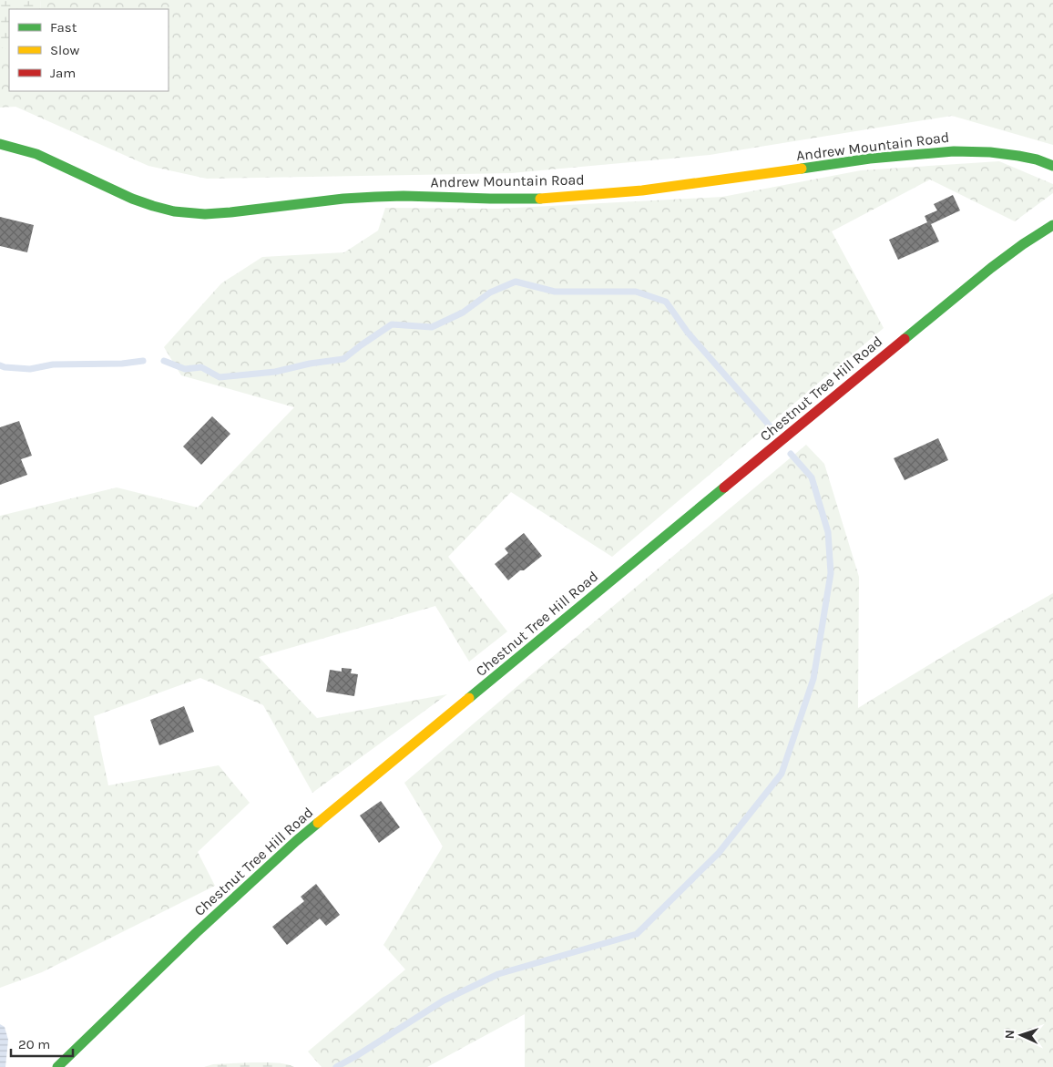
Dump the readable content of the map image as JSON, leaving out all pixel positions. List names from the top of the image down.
{
  "streets": {
    "street": ["Andrew Mountain Road", "Chestnut Tree Hill Road"]
  },
  "legend": ["Fast", "Slow", "Jam"],
  "scale_bar": "20 m",
  "north": "left"
}
